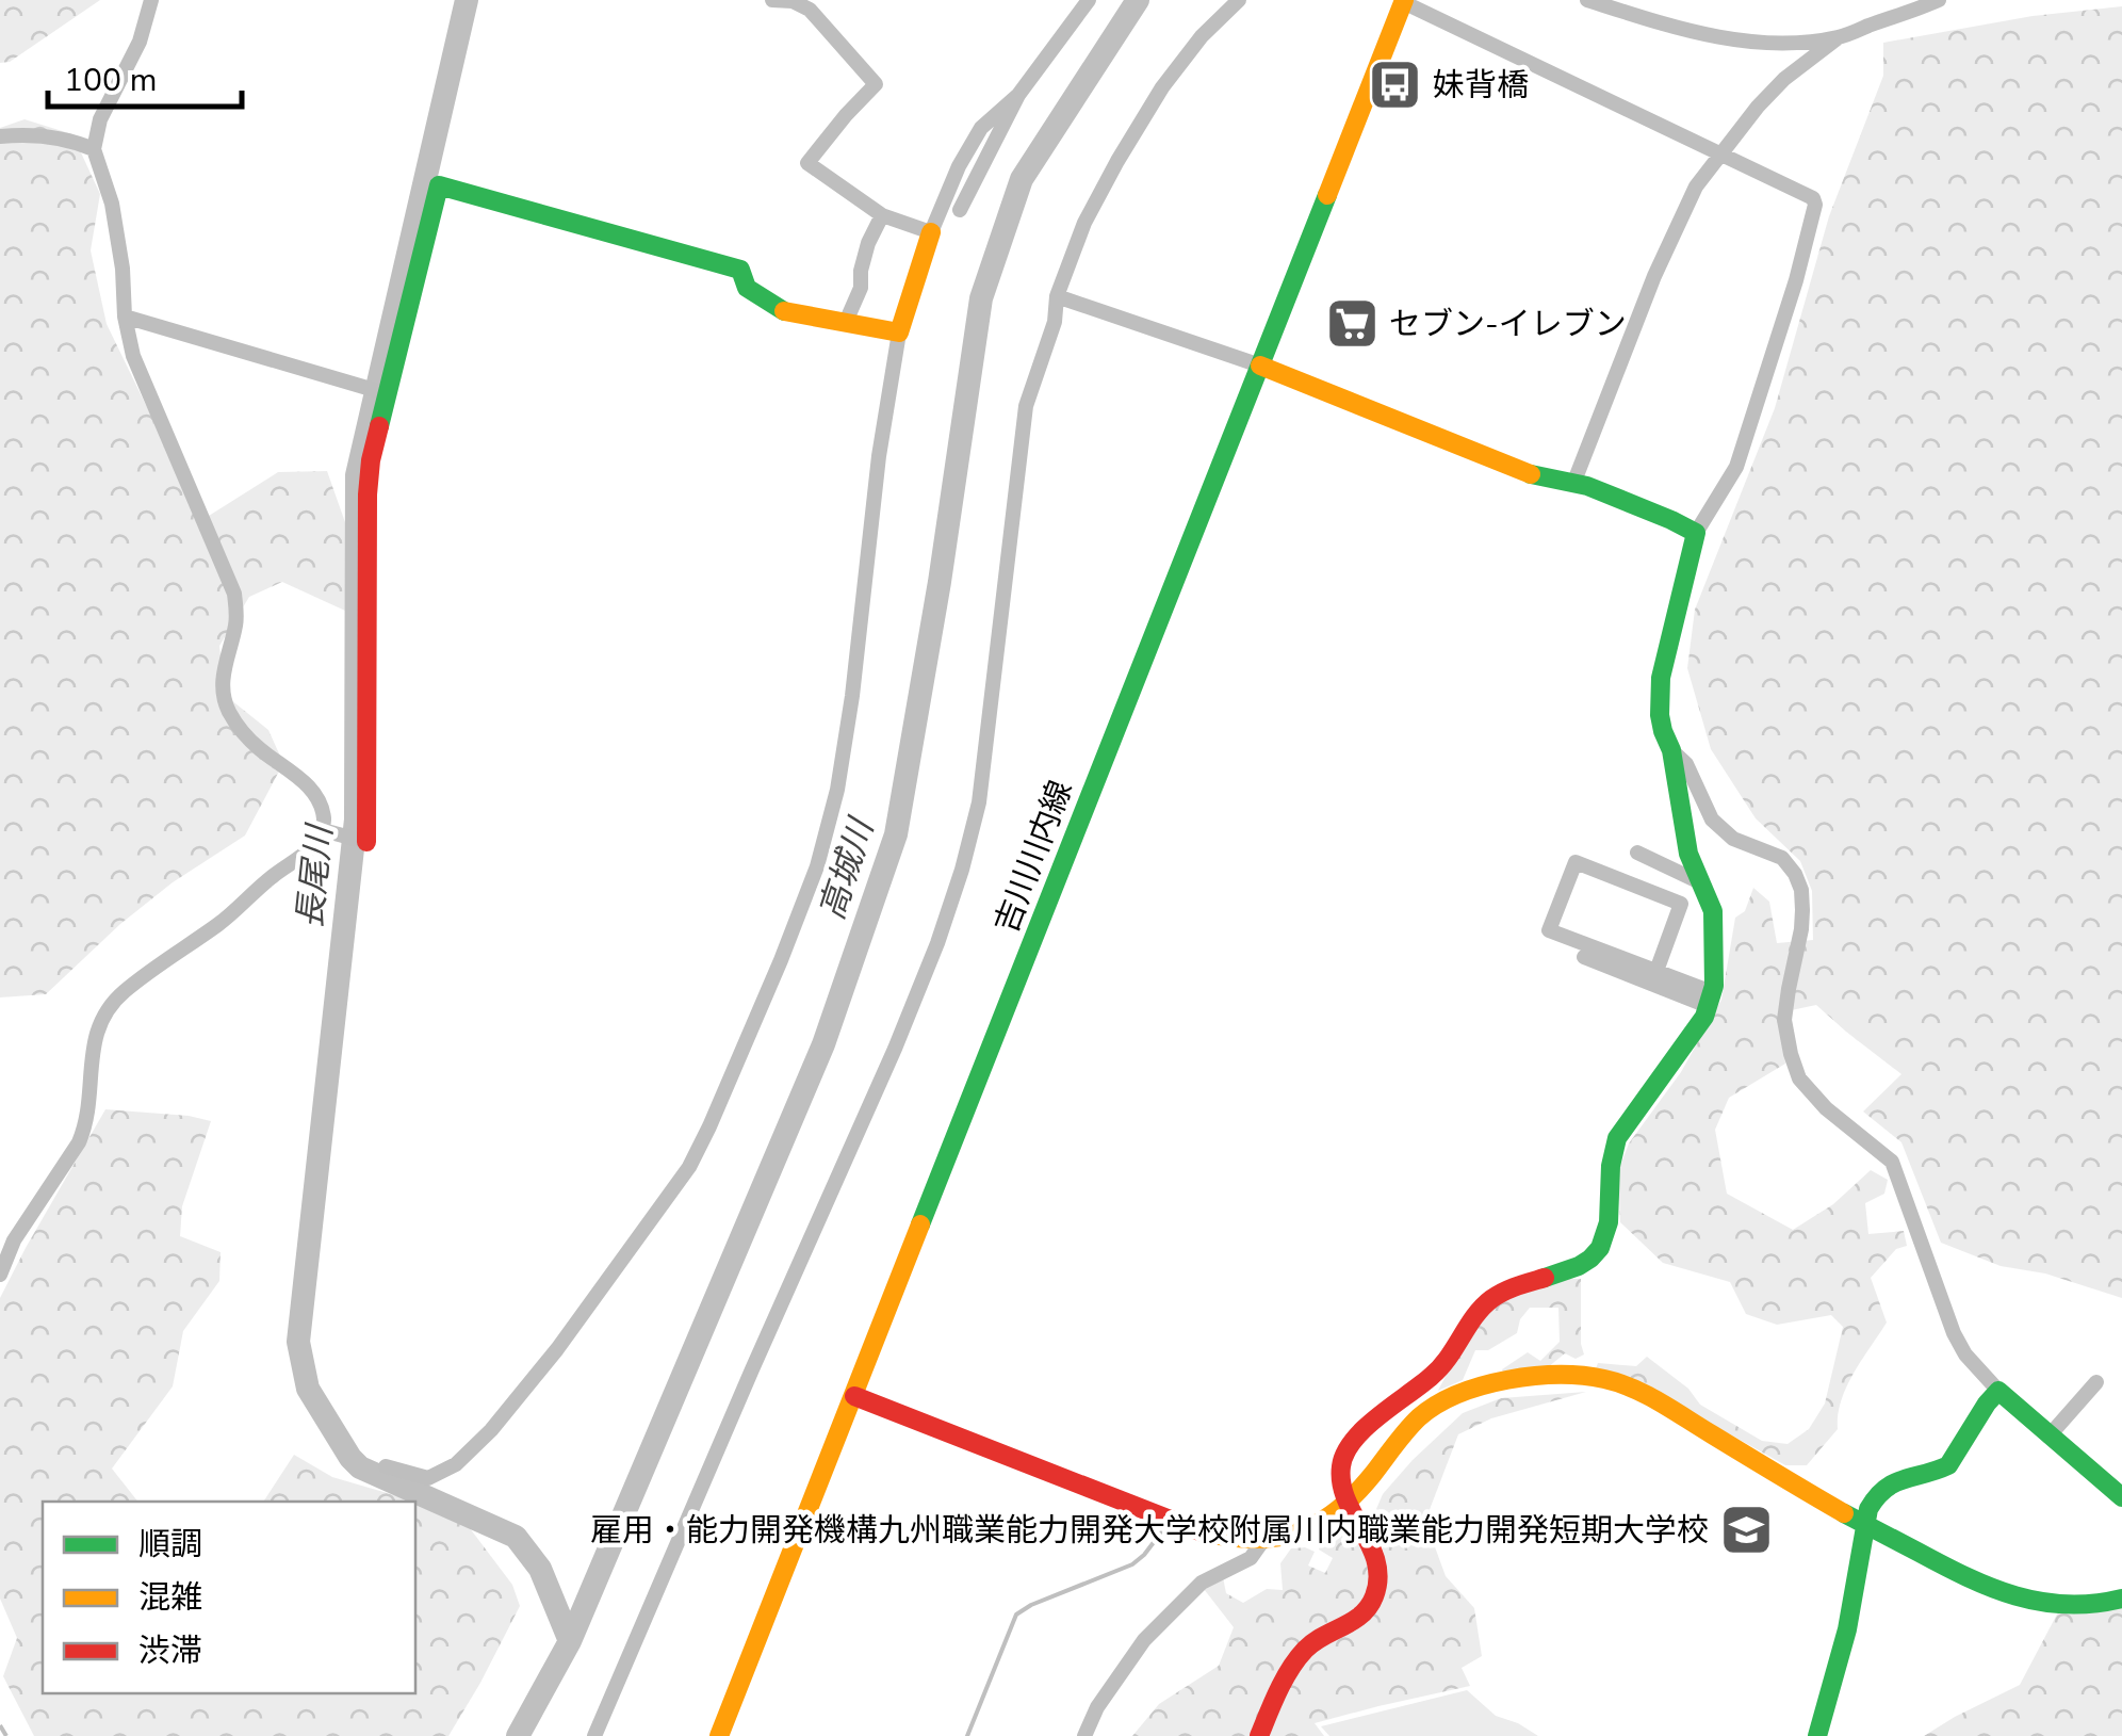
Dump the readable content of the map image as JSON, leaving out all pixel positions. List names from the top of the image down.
{
  "streets": {
    "street": ["吉川川内線"]
  },
  "water": ["高城川", "長尾川"],
  "places": {
    "bus stop": ["妹背橋"],
    "supermarket": ["セブン-イレブン"],
    "school or university": ["雇用・能力開発機構九州職業能力開発大学校附属川内職業能力開発短期大学校"]
  },
  "legend": ["順調", "混雑", "渋滞"],
  "scale_bar": "100 m"
}
